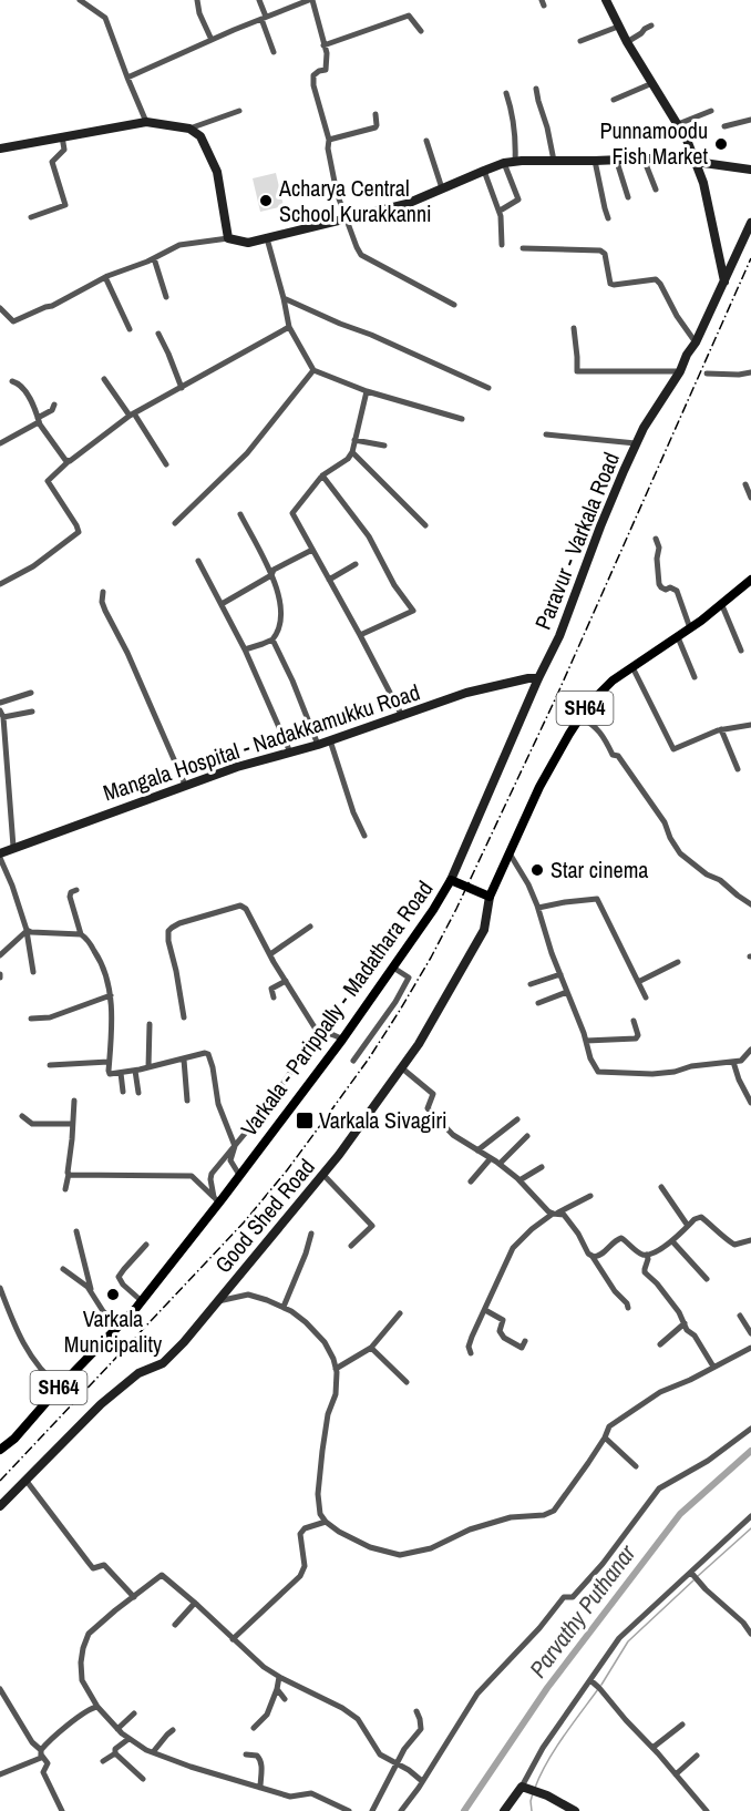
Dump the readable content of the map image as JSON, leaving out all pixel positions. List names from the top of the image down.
{
  "streets": {
    "main road": [
      "Paravur - Varkala Road",
      "SH64",
      "Mangala Hospital - Nadakkamukku Road",
      "Varkala - Parippally - Madathara Road",
      "Good Shed Road"
    ]
  },
  "crossings": [
    ["Paravur - Varkala Road", "Mangala Hospital - Nadakkamukku Road"],
    ["Paravur - Varkala Road", "Varkala - Parippally - Madathara Road"],
    ["SH64", "Varkala - Parippally - Madathara Road"],
    ["SH64", "Good Shed Road"],
    ["Varkala - Parippally - Madathara Road", "Good Shed Road"]
  ],
  "water": ["Parvathy Puthanar"],
  "places": {
    "other": [
      "Punnamoodu Fish Market",
      "Acharya Central School Kurakkanni",
      "Star cinema",
      "Varkala Municipality"
    ],
    "transit": ["Varkala Sivagiri"]
  }
}
